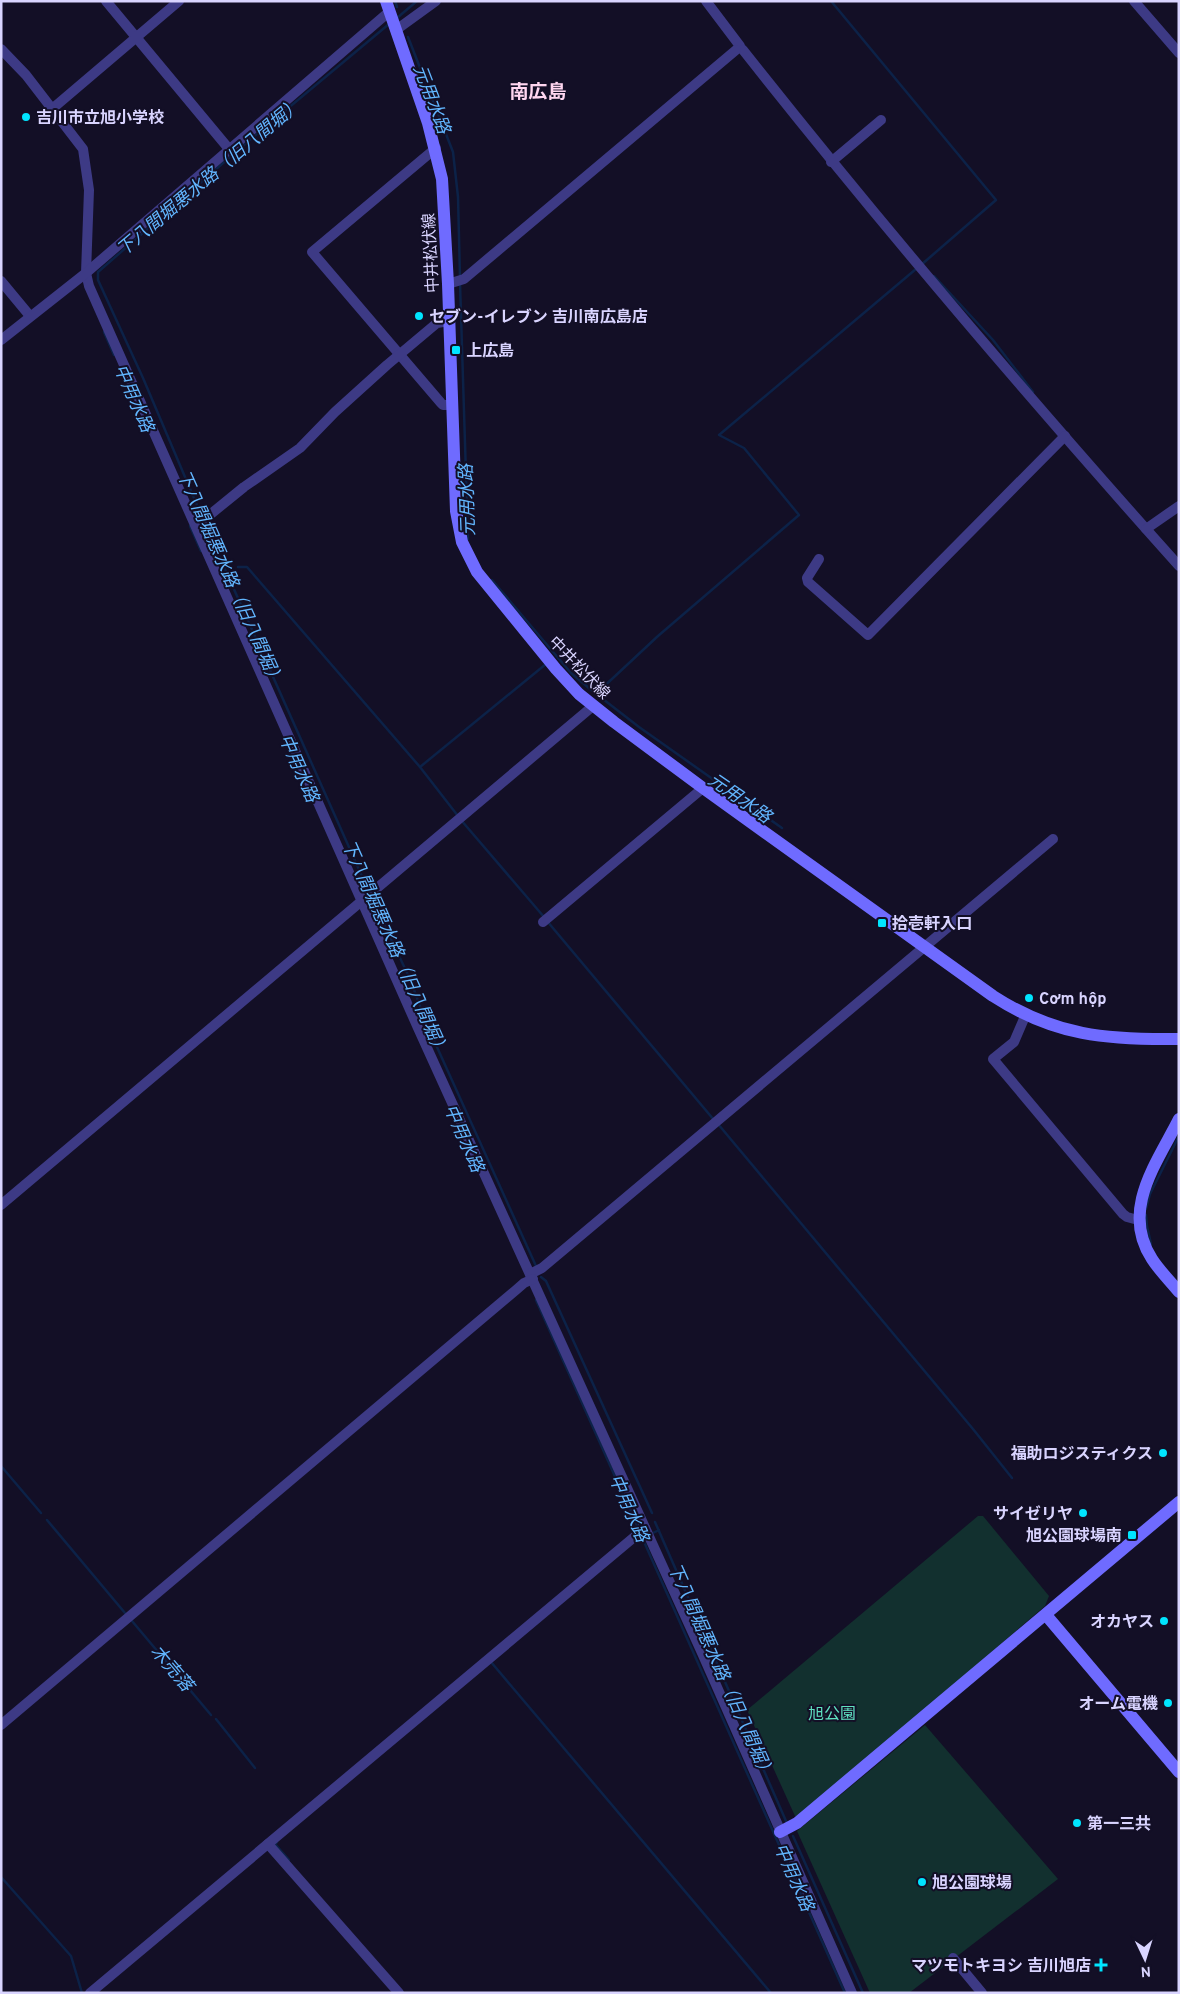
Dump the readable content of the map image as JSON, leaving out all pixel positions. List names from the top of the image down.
{
  "streets": {
    "main road": ["中井松伏線"]
  },
  "districts": ["南広島"],
  "water": [
    "元用水路",
    "下八間堀悪水路（旧八間堀）",
    "中用水路",
    "木売落"
  ],
  "parks": ["旭公園"],
  "places": {
    "other": [
      "吉川市立旭小学校",
      "セブン-イレブン 吉川南広島店",
      "Cơm hộp",
      "福助ロジスティクス",
      "サイゼリヤ",
      "オカヤス",
      "オーム電機",
      "第一三共",
      "旭公園球場"
    ],
    "transit": ["上広島", "拾壱軒入口", "旭公園球場南"],
    "health": ["マツモトキヨシ 吉川旭店"]
  },
  "north": "bottom"
}
